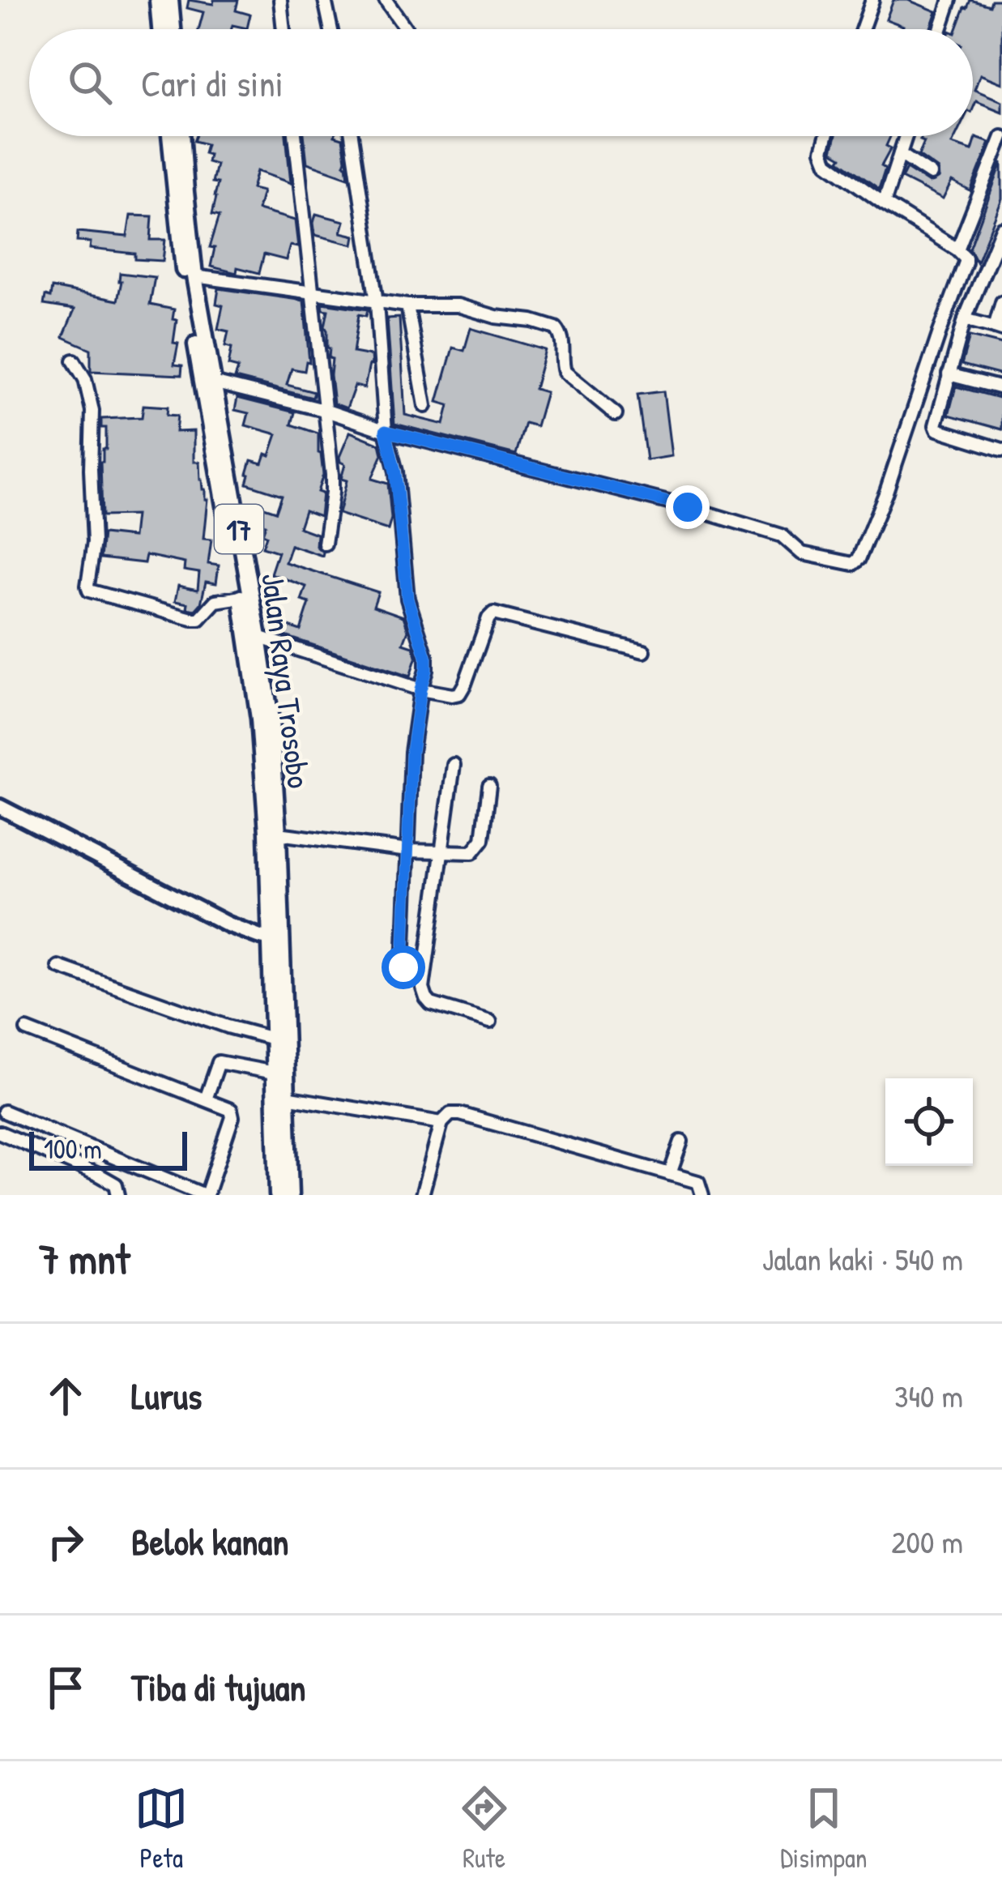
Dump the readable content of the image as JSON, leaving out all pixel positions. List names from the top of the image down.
{
  "streets": {
    "highway": ["17", "Jalan Raya Trosobo"]
  },
  "scale_bar": "100 m",
  "page": {
    "search": "Cari di sini",
    "scale": "100 m",
    "heading": ["7 mnt", "Jalan kaki · 540 m"],
    "list": [
      ["Lurus", "340 m"],
      ["Belok kanan", "200 m"],
      "Tiba di tujuan"
    ],
    "nav": ["Peta", "Rute", "Disimpan"]
  }
}
